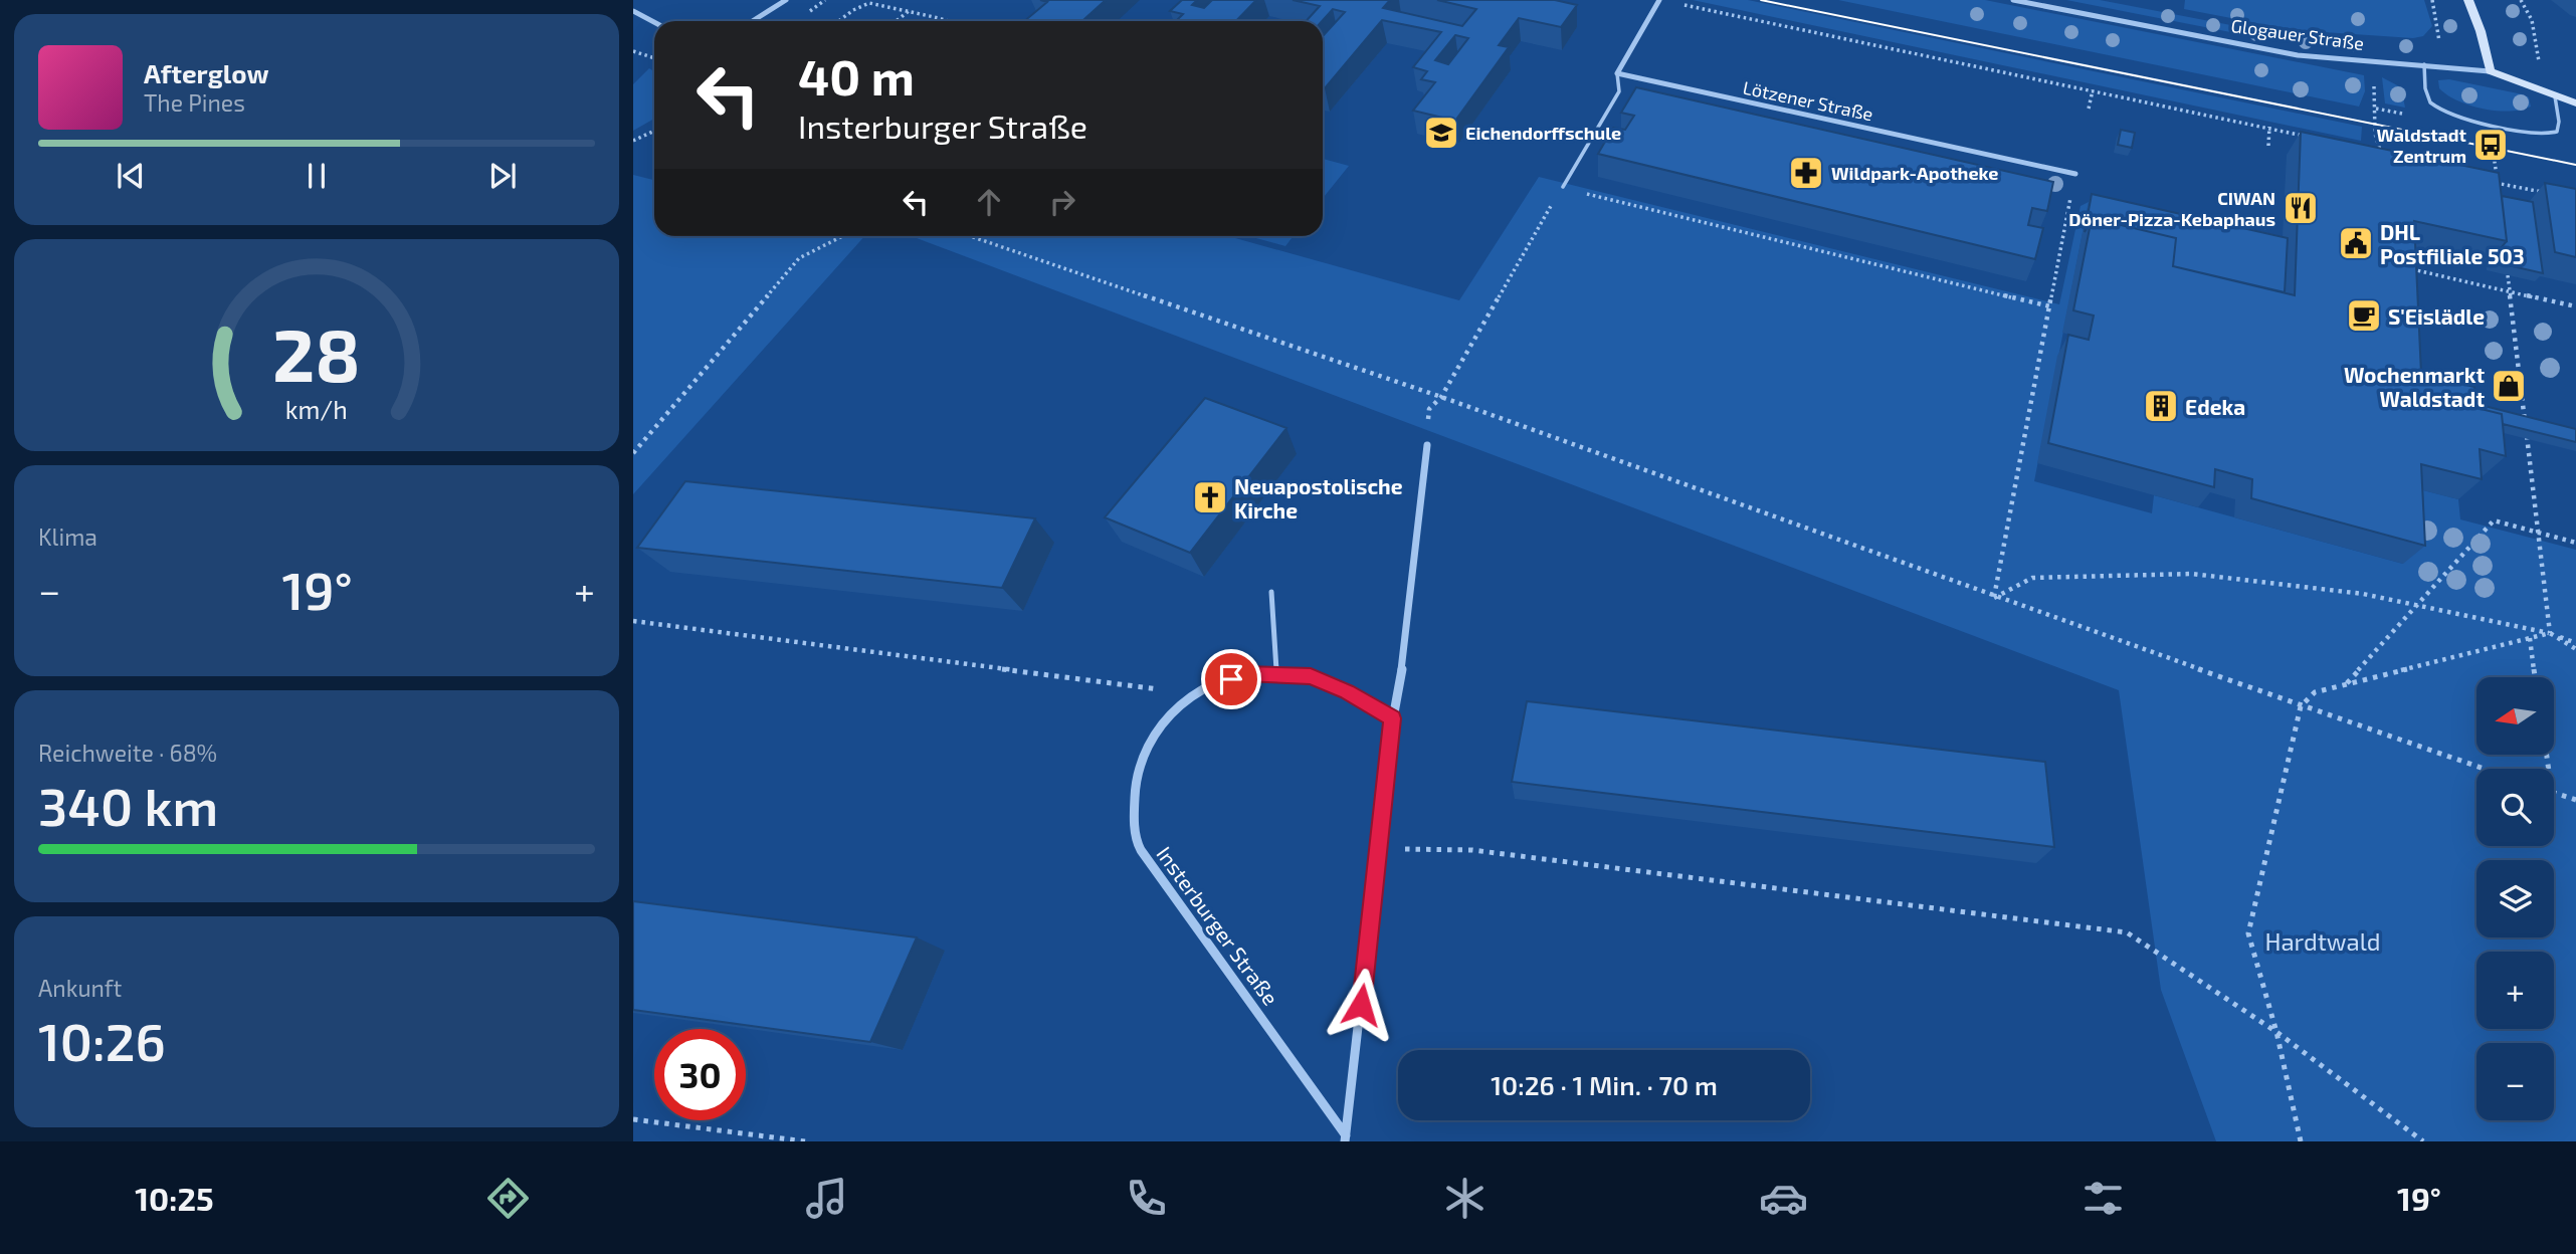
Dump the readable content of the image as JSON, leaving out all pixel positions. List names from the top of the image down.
{
  "streets": {
    "street": ["Glogauer Straße", "Lötzener Straße", "Insterburger Straße"]
  },
  "parks": ["Hardtwald"],
  "places": {
    "school or university": ["Eichendorffschule"],
    "bus stop": ["Waldstadt Zentrum"],
    "pharmacy": ["Wildpark-Apotheke"],
    "restaurant": ["CIWAN Döner-Pizza-Kebaphaus"],
    "public building": ["DHL Postfiliale 503"],
    "cafe": ["S'Eislädle"],
    "shop": ["Wochenmarkt Waldstadt"],
    "building": ["Edeka"],
    "church": ["Neuapostolische Kirche"]
  },
  "north": "left",
  "page": {
    "turn": ["40 m", "Insterburger Straße"],
    "song": ["Afterglow", "The Pines"],
    "tile": [
      "Klima",
      ["Reichweite · 68%", "340 km"],
      ["Ankunft", "10:26"]
    ],
    "heat": ["−", "19°", "+"],
    "map_buttons": ["+", "−"],
    "limit": "30",
    "trip": "10:26 · 1 Min. · 70 m",
    "tabs": ["10:25", "19°"],
    "gauge": ["28", "km/h"]
  }
}
